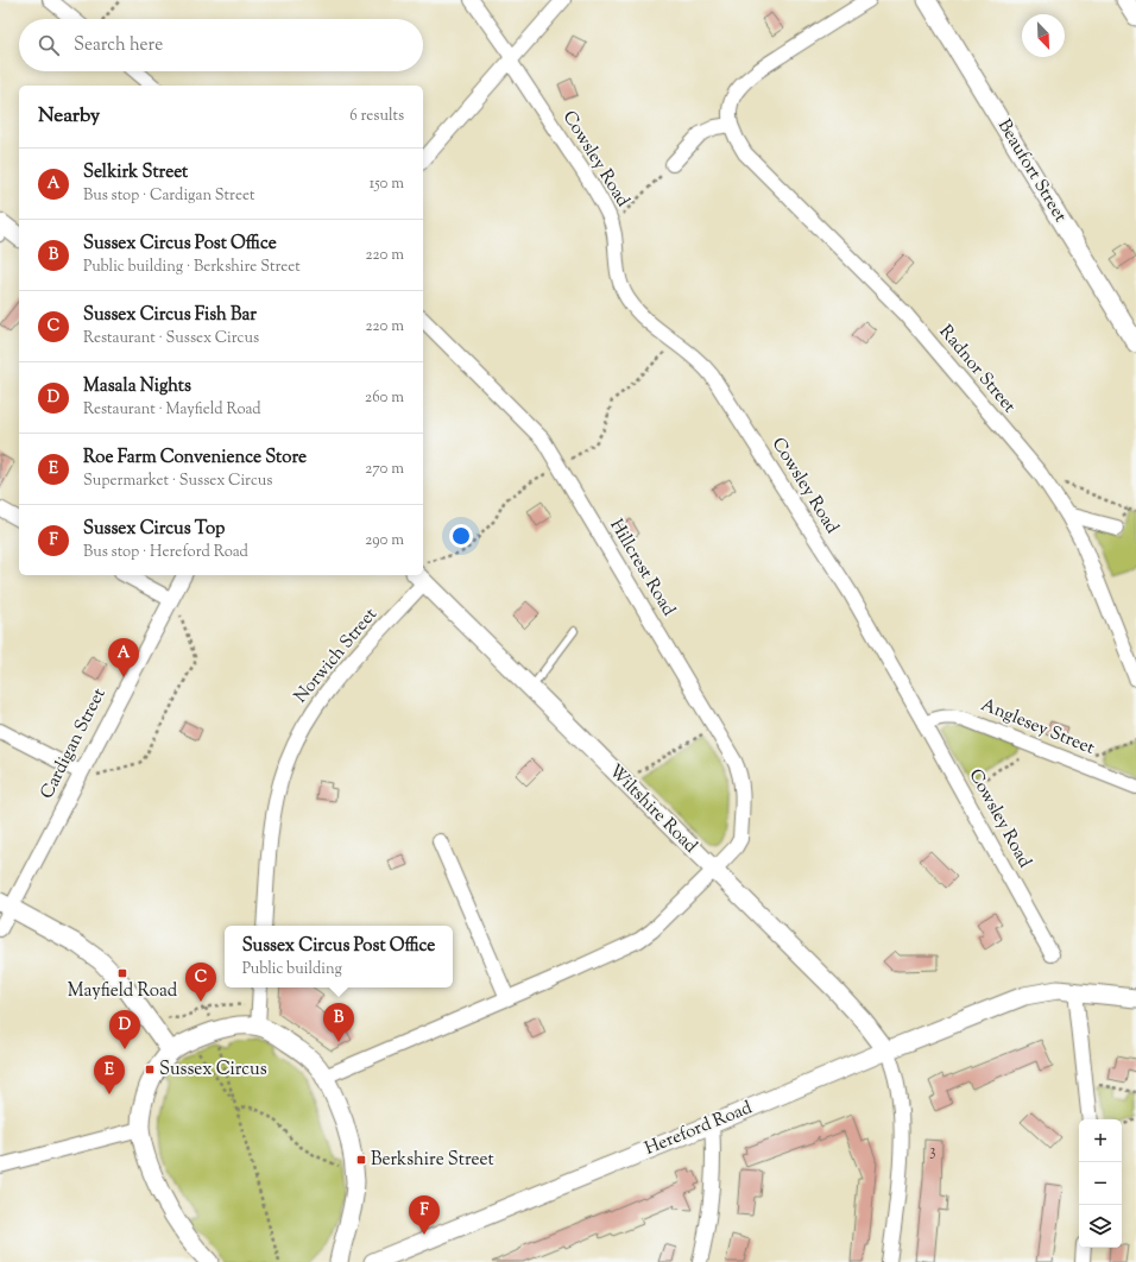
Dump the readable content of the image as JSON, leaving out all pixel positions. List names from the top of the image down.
{
  "streets": {
    "street": [
      "Cowsley Road",
      "Beaufort Street",
      "Radnor Street",
      "Hillcrest Road",
      "Norwich Street",
      "Anglesey Street",
      "Cardigan Street",
      "Wiltshire Road",
      "Hereford Road"
    ]
  },
  "crossings": [
    ["Cowsley Road", "Anglesey Street"],
    ["Hillcrest Road", "Wiltshire Road"],
    ["Wiltshire Road", "Hereford Road"]
  ],
  "places": {
    "transit": ["Mayfield Road", "Sussex Circus", "Berkshire Street"]
  },
  "house_numbers": ["3"],
  "north": "bottom right",
  "page": {
    "search": "Search here",
    "heading": ["Nearby", "6 results"],
    "list": [
      {
        "mark": "A",
        "name": "Selkirk Street",
        "note": "Bus stop · Cardigan Street",
        "value": "150 m"
      },
      {
        "mark": "B",
        "name": "Sussex Circus Post Office",
        "note": "Public building · Berkshire Street",
        "value": "220 m"
      },
      {
        "mark": "C",
        "name": "Sussex Circus Fish Bar",
        "note": "Restaurant · Sussex Circus",
        "value": "220 m"
      },
      {
        "mark": "D",
        "name": "Masala Nights",
        "note": "Restaurant · Mayfield Road",
        "value": "260 m"
      },
      {
        "mark": "E",
        "name": "Roe Farm Convenience Store",
        "note": "Supermarket · Sussex Circus",
        "value": "270 m"
      },
      {
        "mark": "F",
        "name": "Sussex Circus Top",
        "note": "Bus stop · Hereford Road",
        "value": "290 m"
      }
    ],
    "pins": [
      "A",
      "C",
      "B",
      "D",
      "E",
      "F"
    ],
    "popup": ["Sussex Circus Post Office", "Public building"],
    "map_buttons": ["+", "−"]
  }
}
